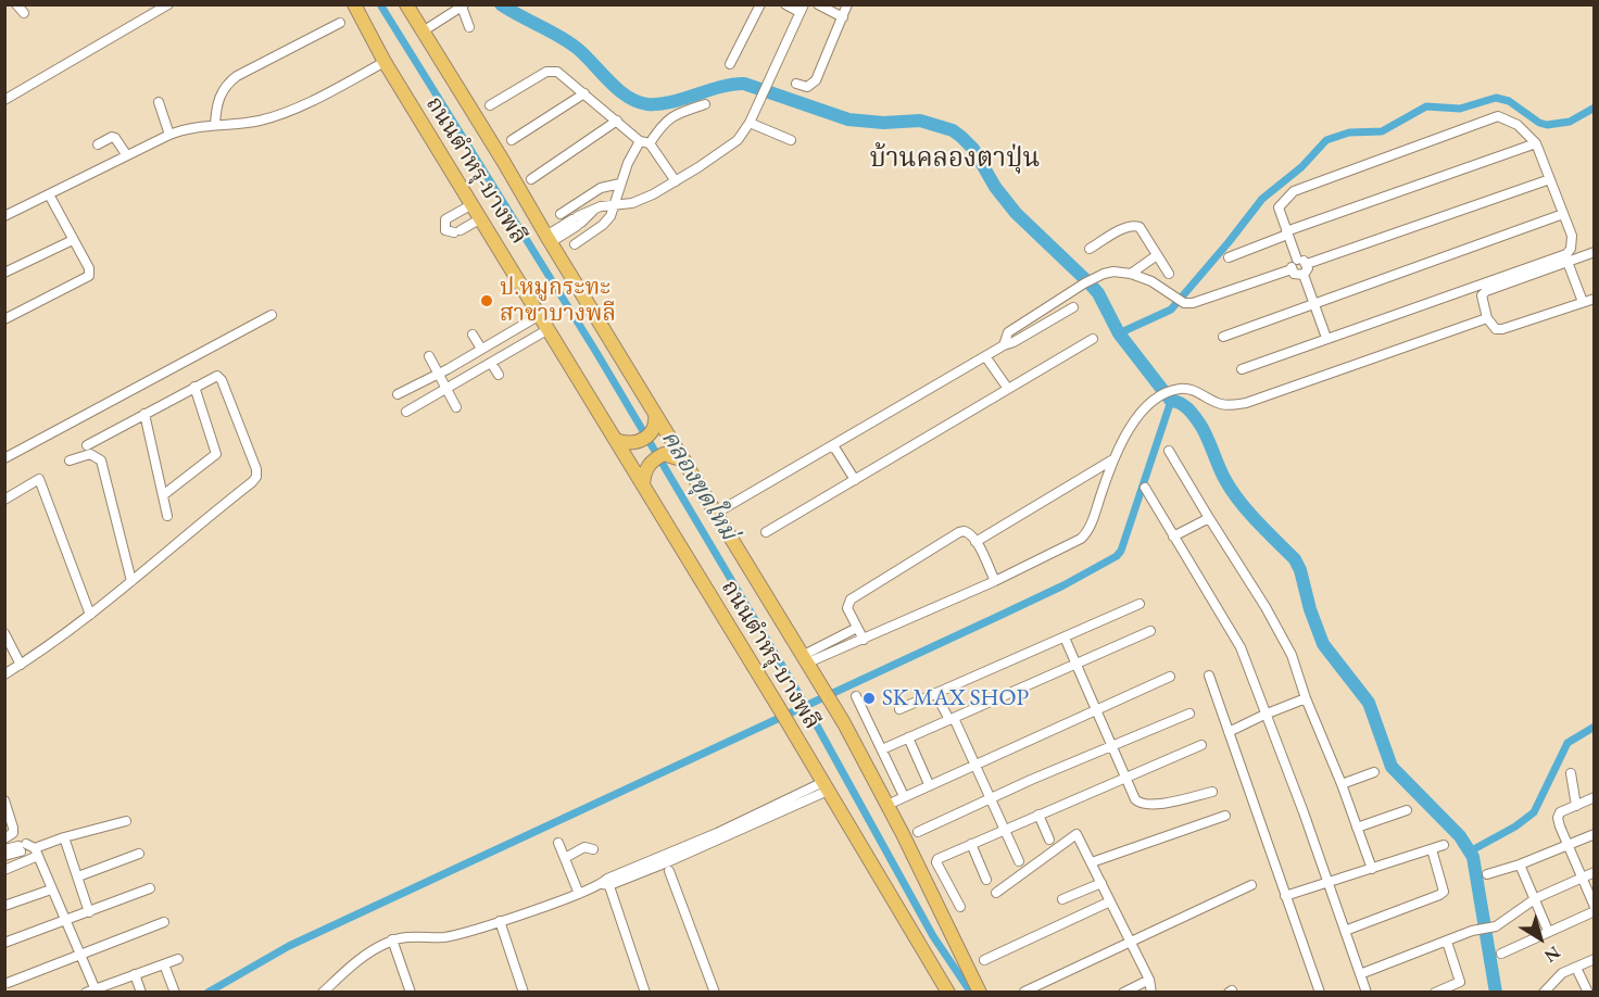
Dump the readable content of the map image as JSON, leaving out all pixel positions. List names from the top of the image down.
{
  "streets": {
    "main road": ["ถนนตำหรุ-บางพลี"]
  },
  "districts": ["บ้านคลองตาปุ่น"],
  "water": ["คลองขุดใหม่"],
  "places": ["ป.หมูกระทะ สาขาบางพลี", "SK MAX SHOP"],
  "north": "bottom right"
}
